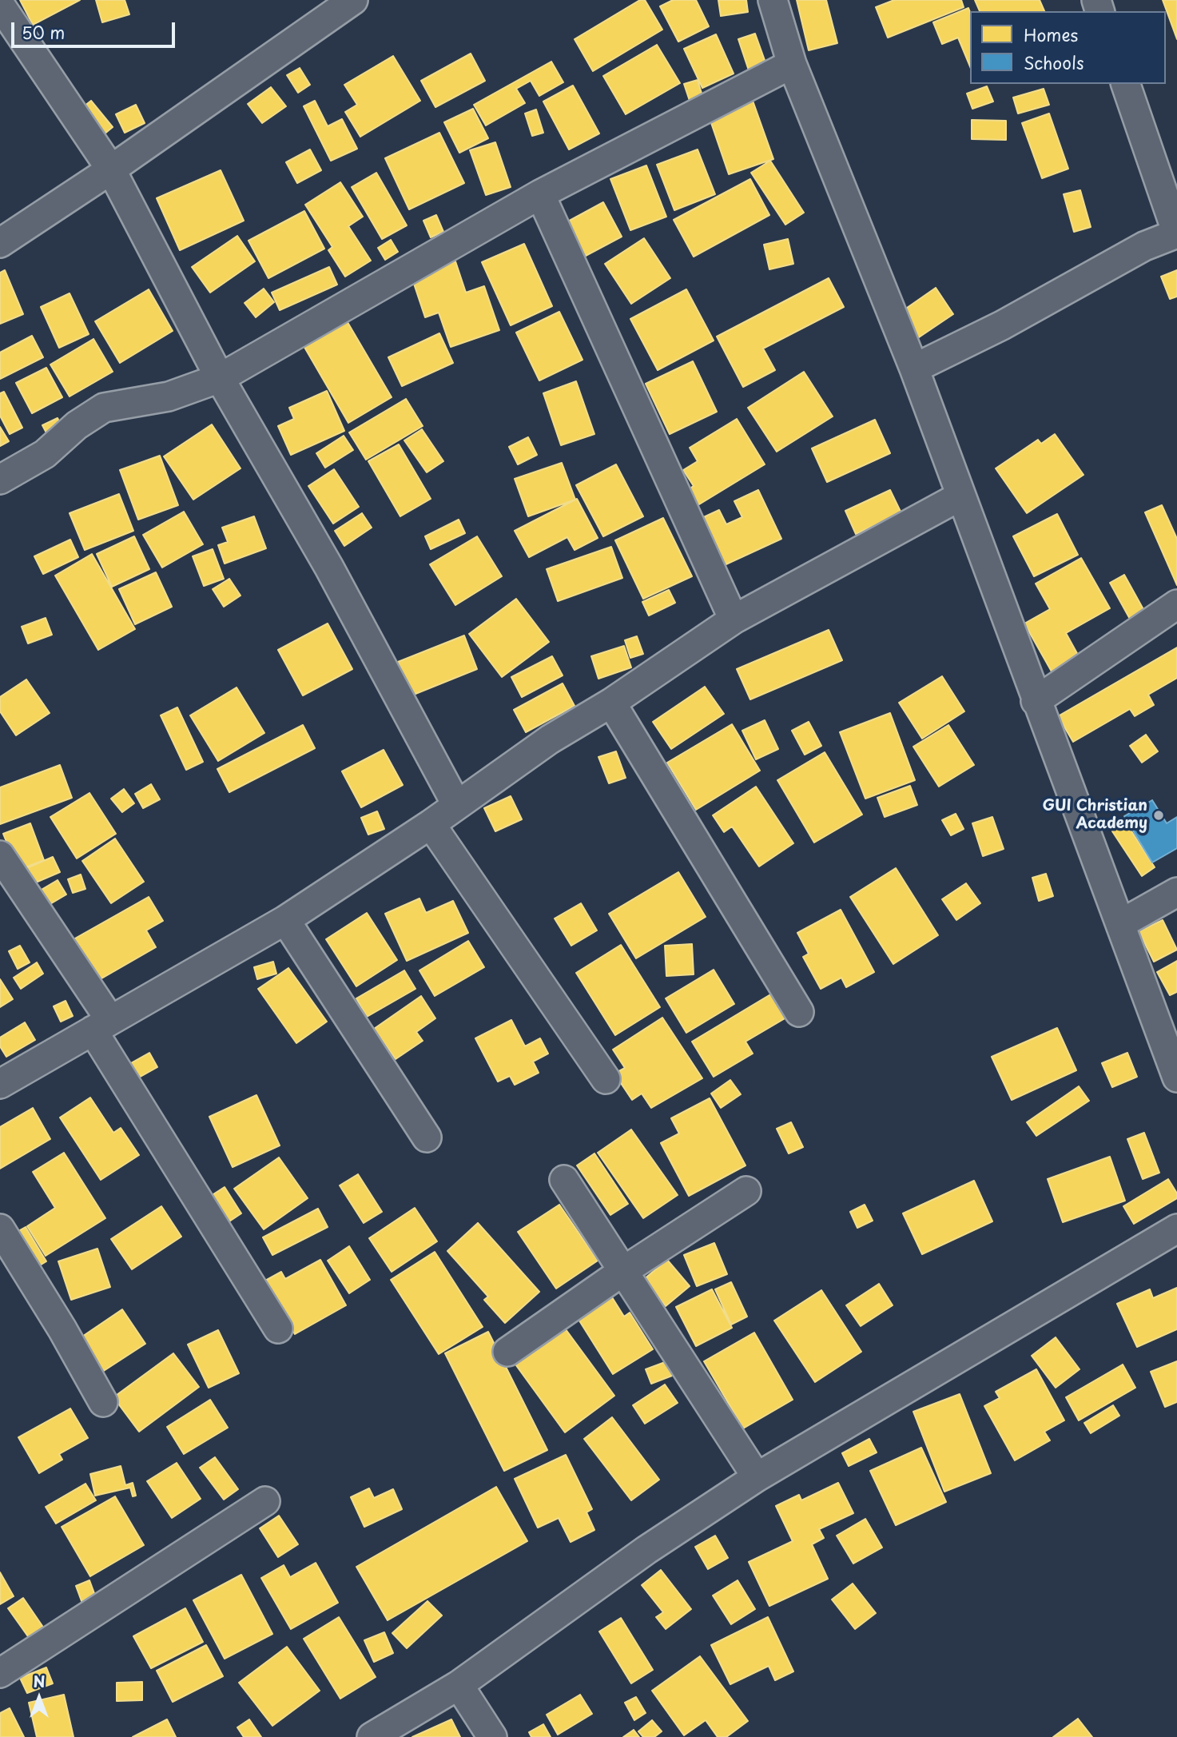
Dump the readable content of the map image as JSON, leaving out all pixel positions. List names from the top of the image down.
{
  "places": ["GUI Christian Academy"],
  "legend": ["Homes", "Schools"],
  "scale_bar": "50 m",
  "north": "top"
}
